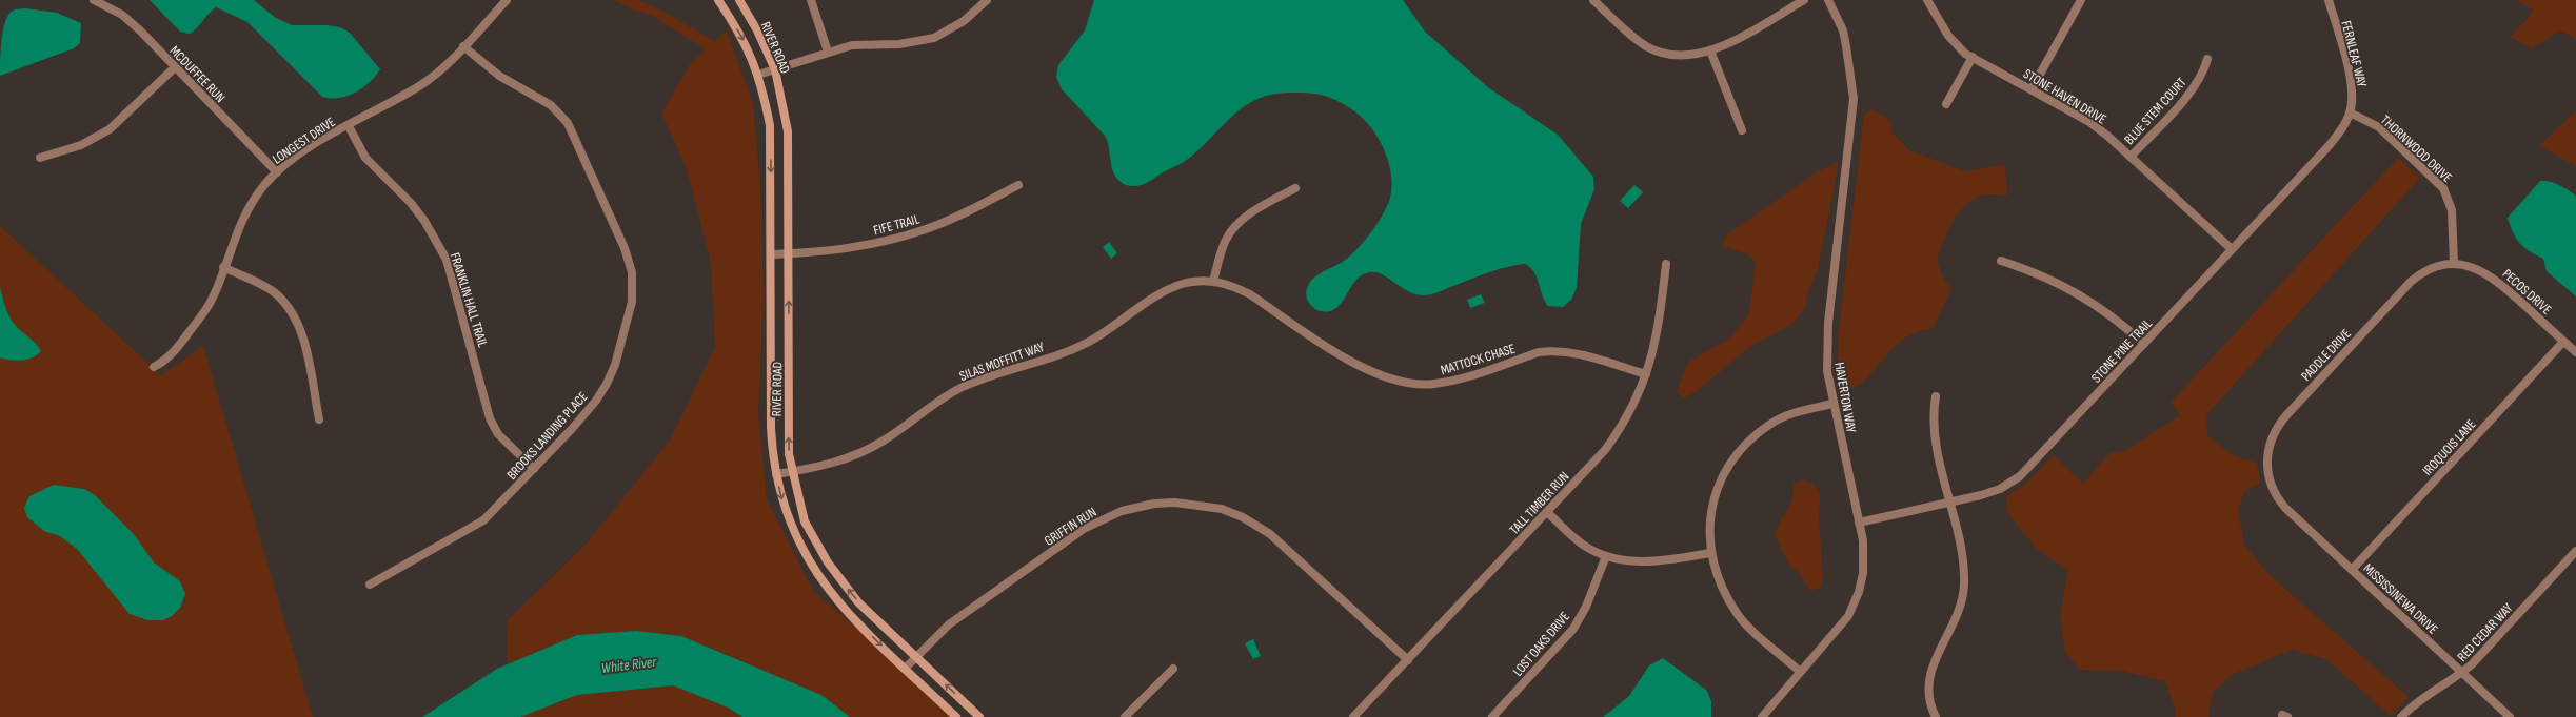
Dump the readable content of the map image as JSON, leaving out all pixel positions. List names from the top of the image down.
{
  "streets": {
    "main road": ["RIVER ROAD"],
    "street": [
      "FERNLEAF WAY",
      "MCDUFFEE RUN",
      "STONE HAVEN DRIVE",
      "BLUE STEM COURT",
      "LONGEST DRIVE",
      "THORNWOOD DRIVE",
      "FIFE TRAIL",
      "PECOS DRIVE",
      "FRANKLIN HALL TRAIL",
      "STONE PINE TRAIL",
      "PADDLE DRIVE",
      "MATTOCK CHASE",
      "SILAS MOFFITT WAY",
      "HAVERTON WAY",
      "BROOKS LANDING PLACE",
      "IROQUOIS LANE",
      "TALL TIMBER RUN",
      "GRIFFIN RUN",
      "MISSISSINEWA DRIVE",
      "RED CEDAR WAY",
      "LOST OAKS DRIVE"
    ]
  },
  "crossings": [
    ["RIVER ROAD", "FIFE TRAIL"],
    ["RIVER ROAD", "SILAS MOFFITT WAY"],
    ["RIVER ROAD", "GRIFFIN RUN"],
    ["FERNLEAF WAY", "THORNWOOD DRIVE"],
    ["FERNLEAF WAY", "STONE PINE TRAIL"],
    ["MCDUFFEE RUN", "LONGEST DRIVE"],
    ["STONE HAVEN DRIVE", "BLUE STEM COURT"],
    ["STONE HAVEN DRIVE", "STONE PINE TRAIL"],
    ["LONGEST DRIVE", "FRANKLIN HALL TRAIL"],
    ["LONGEST DRIVE", "BROOKS LANDING PLACE"],
    ["THORNWOOD DRIVE", "PECOS DRIVE"],
    ["THORNWOOD DRIVE", "STONE PINE TRAIL"],
    ["THORNWOOD DRIVE", "PADDLE DRIVE"],
    ["PECOS DRIVE", "PADDLE DRIVE"],
    ["PECOS DRIVE", "IROQUOIS LANE"],
    ["FRANKLIN HALL TRAIL", "BROOKS LANDING PLACE"],
    ["STONE PINE TRAIL", "HAVERTON WAY"],
    ["PADDLE DRIVE", "MISSISSINEWA DRIVE"],
    ["MATTOCK CHASE", "SILAS MOFFITT WAY"],
    ["MATTOCK CHASE", "TALL TIMBER RUN"],
    ["IROQUOIS LANE", "MISSISSINEWA DRIVE"],
    ["TALL TIMBER RUN", "GRIFFIN RUN"],
    ["MISSISSINEWA DRIVE", "RED CEDAR WAY"]
  ],
  "water": ["White River"]
}
